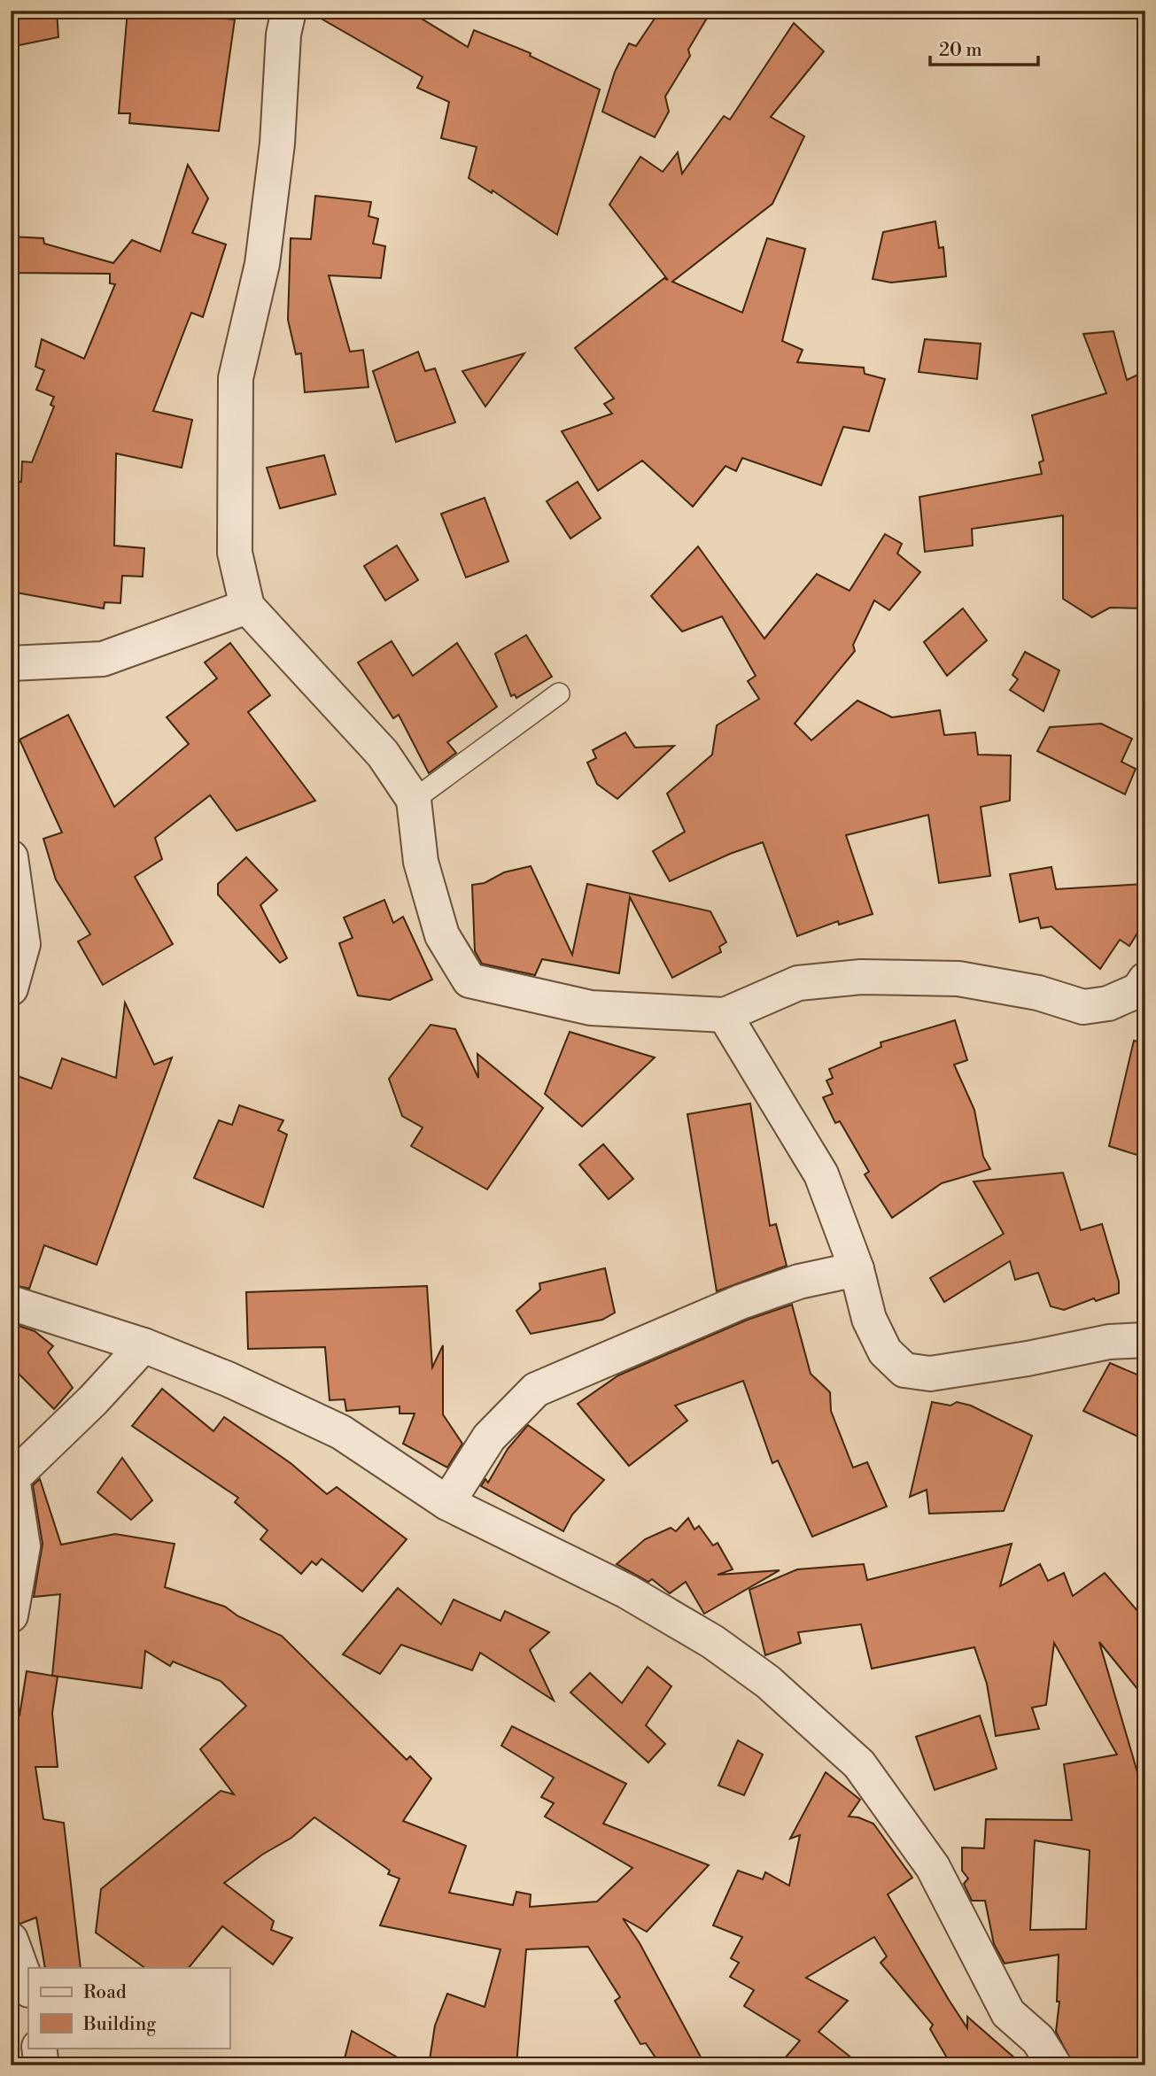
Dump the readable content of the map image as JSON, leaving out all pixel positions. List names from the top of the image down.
{
  "legend": ["Road", "Building"],
  "scale_bar": "20 m"
}
